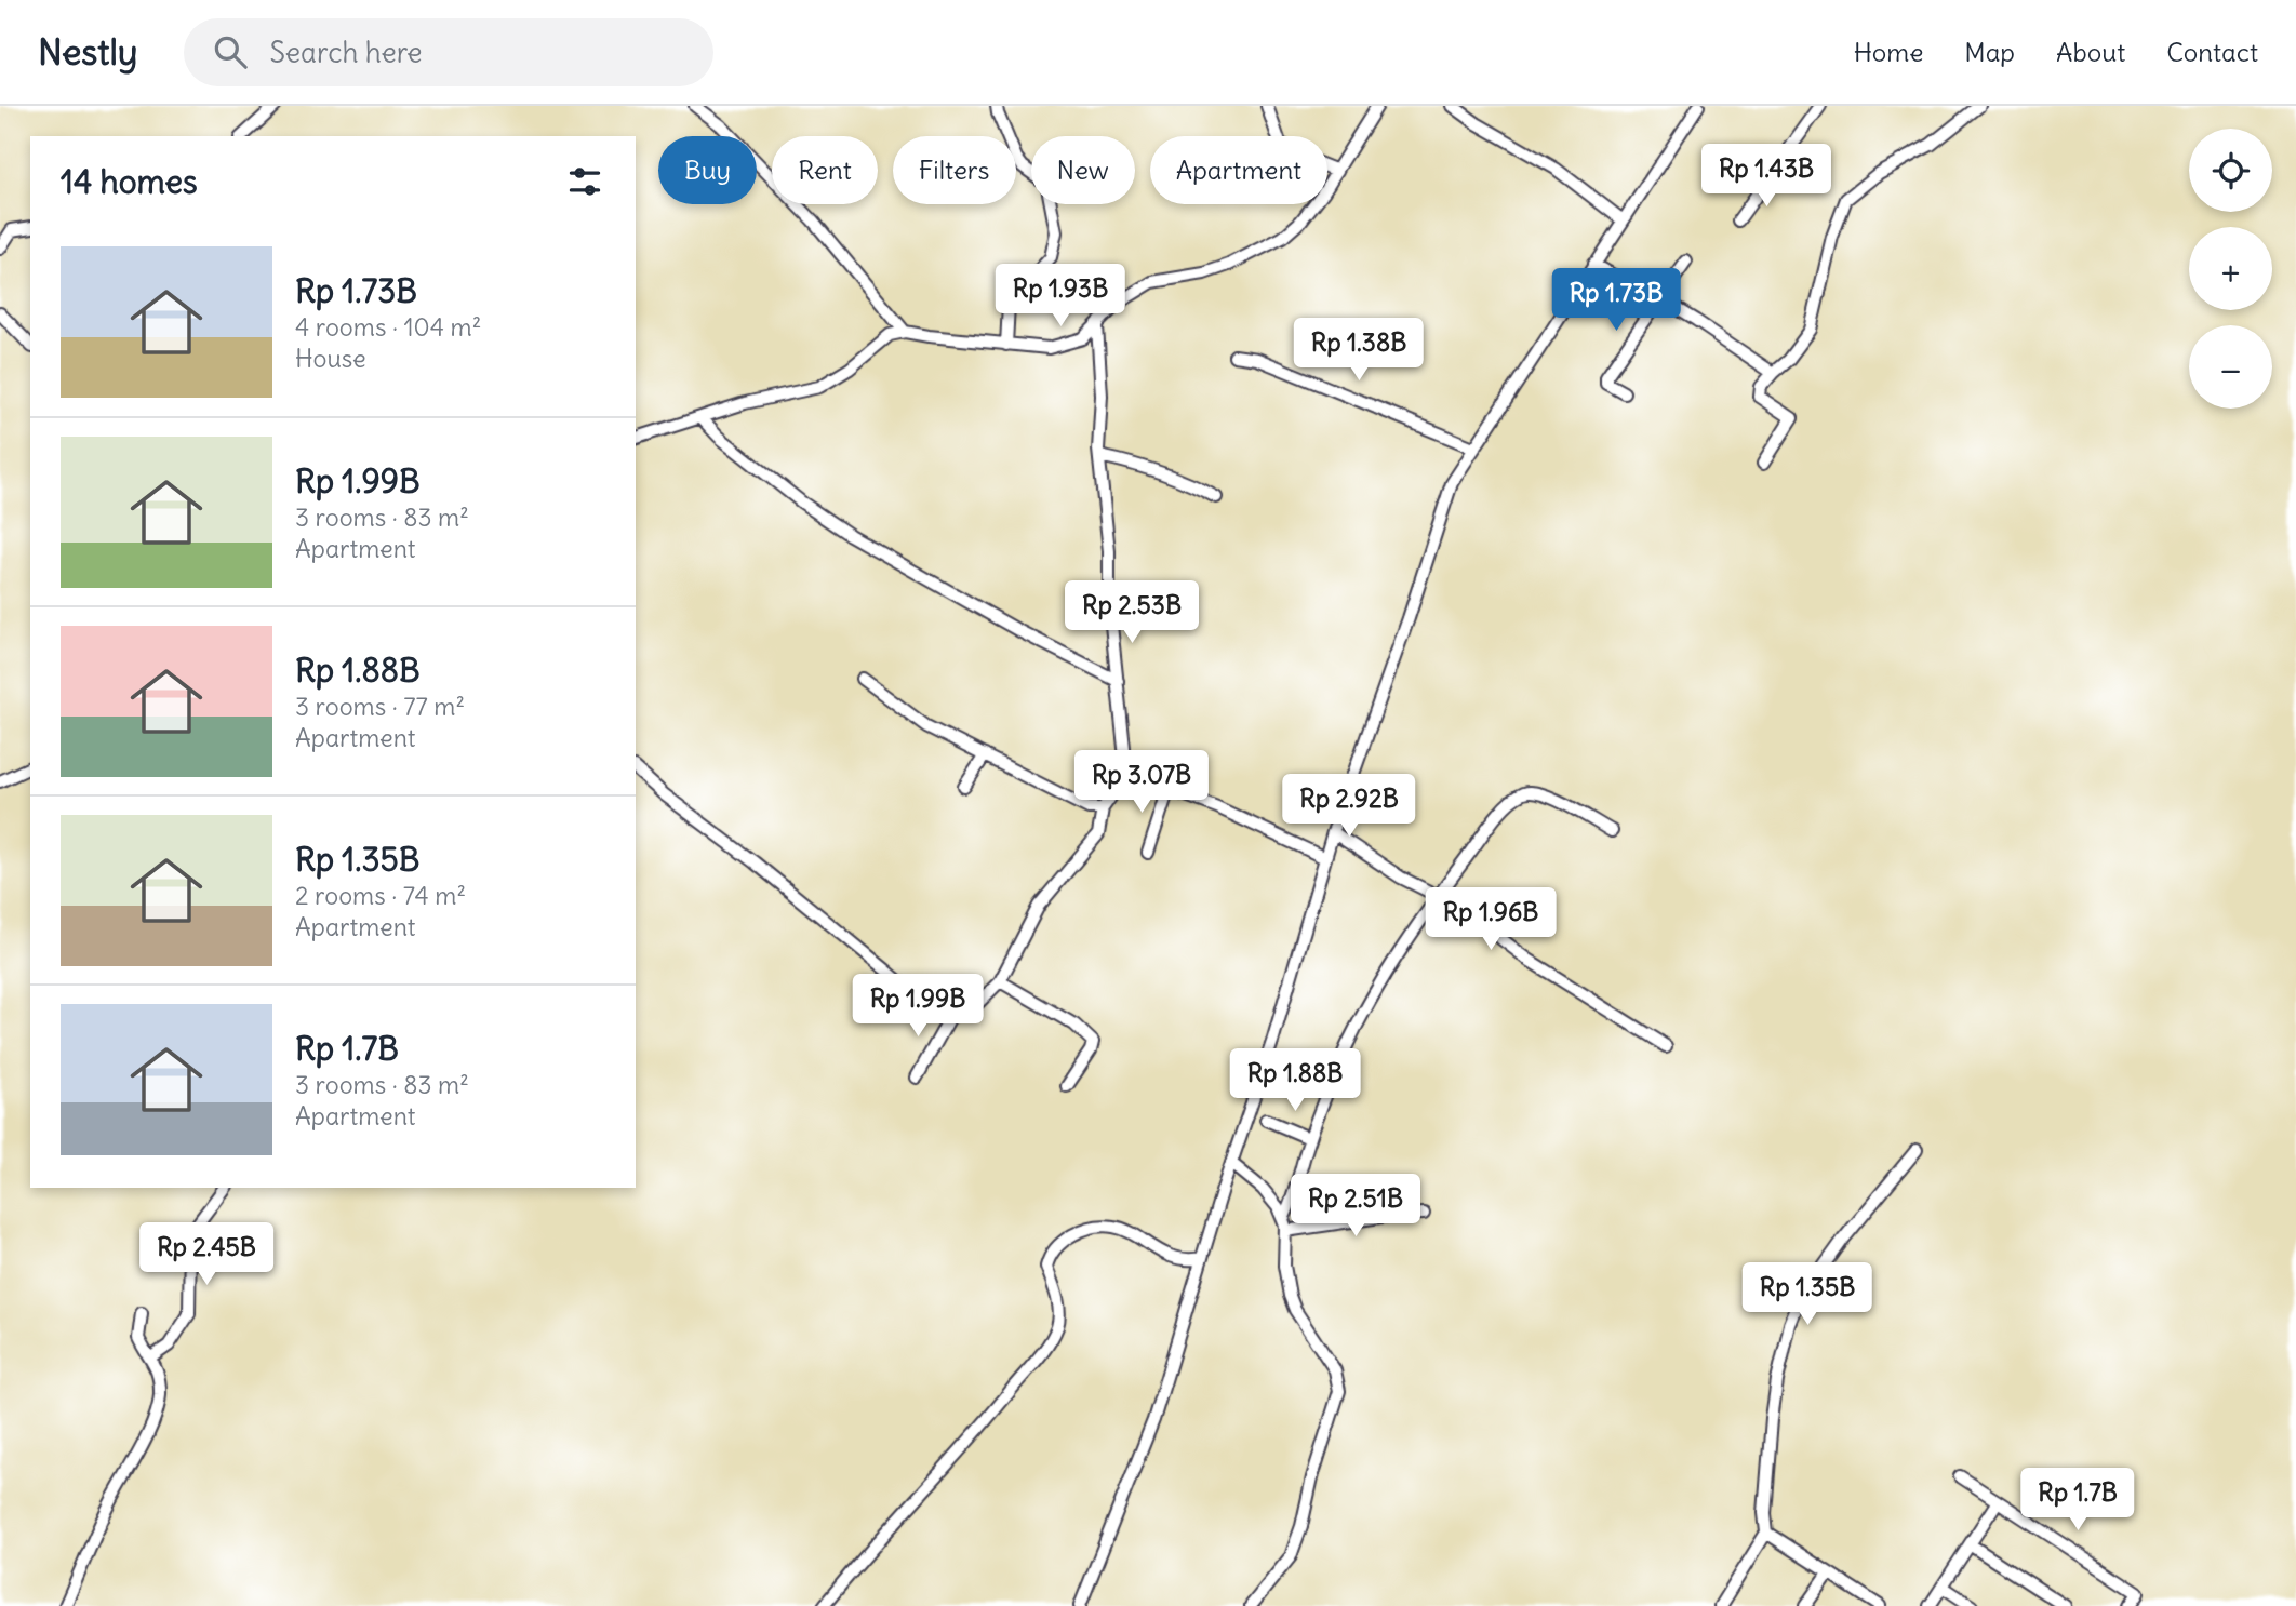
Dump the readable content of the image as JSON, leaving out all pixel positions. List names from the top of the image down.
{
  "page": {
    "header": "Nestly",
    "search": "Search here",
    "nav": [
      "Home",
      "Map",
      "About",
      "Contact"
    ],
    "map_buttons": ["+", "−"],
    "chip": [
      "Buy",
      "Rent",
      "Filters",
      "New",
      "Apartment"
    ],
    "heading": "14 homes",
    "price": [
      "Rp 1.43B",
      "Rp 1.93B",
      "Rp 1.73B",
      "Rp 1.38B",
      "Rp 2.53B",
      "Rp 3.07B",
      "Rp 2.92B",
      "Rp 1.96B",
      "Rp 1.99B",
      "Rp 1.88B",
      "Rp 2.51B",
      "Rp 2.45B",
      "Rp 1.35B",
      "Rp 1.7B"
    ],
    "list": [
      {
        "name": "Rp 1.73B",
        "note": "4 rooms · 104 m² · House"
      },
      {
        "name": "Rp 1.99B",
        "note": "3 rooms · 83 m² · Apartment"
      },
      {
        "name": "Rp 1.88B",
        "note": "3 rooms · 77 m² · Apartment"
      },
      {
        "name": "Rp 1.35B",
        "note": "2 rooms · 74 m² · Apartment"
      },
      {
        "name": "Rp 1.7B",
        "note": "3 rooms · 83 m² · Apartment"
      }
    ]
  }
}
